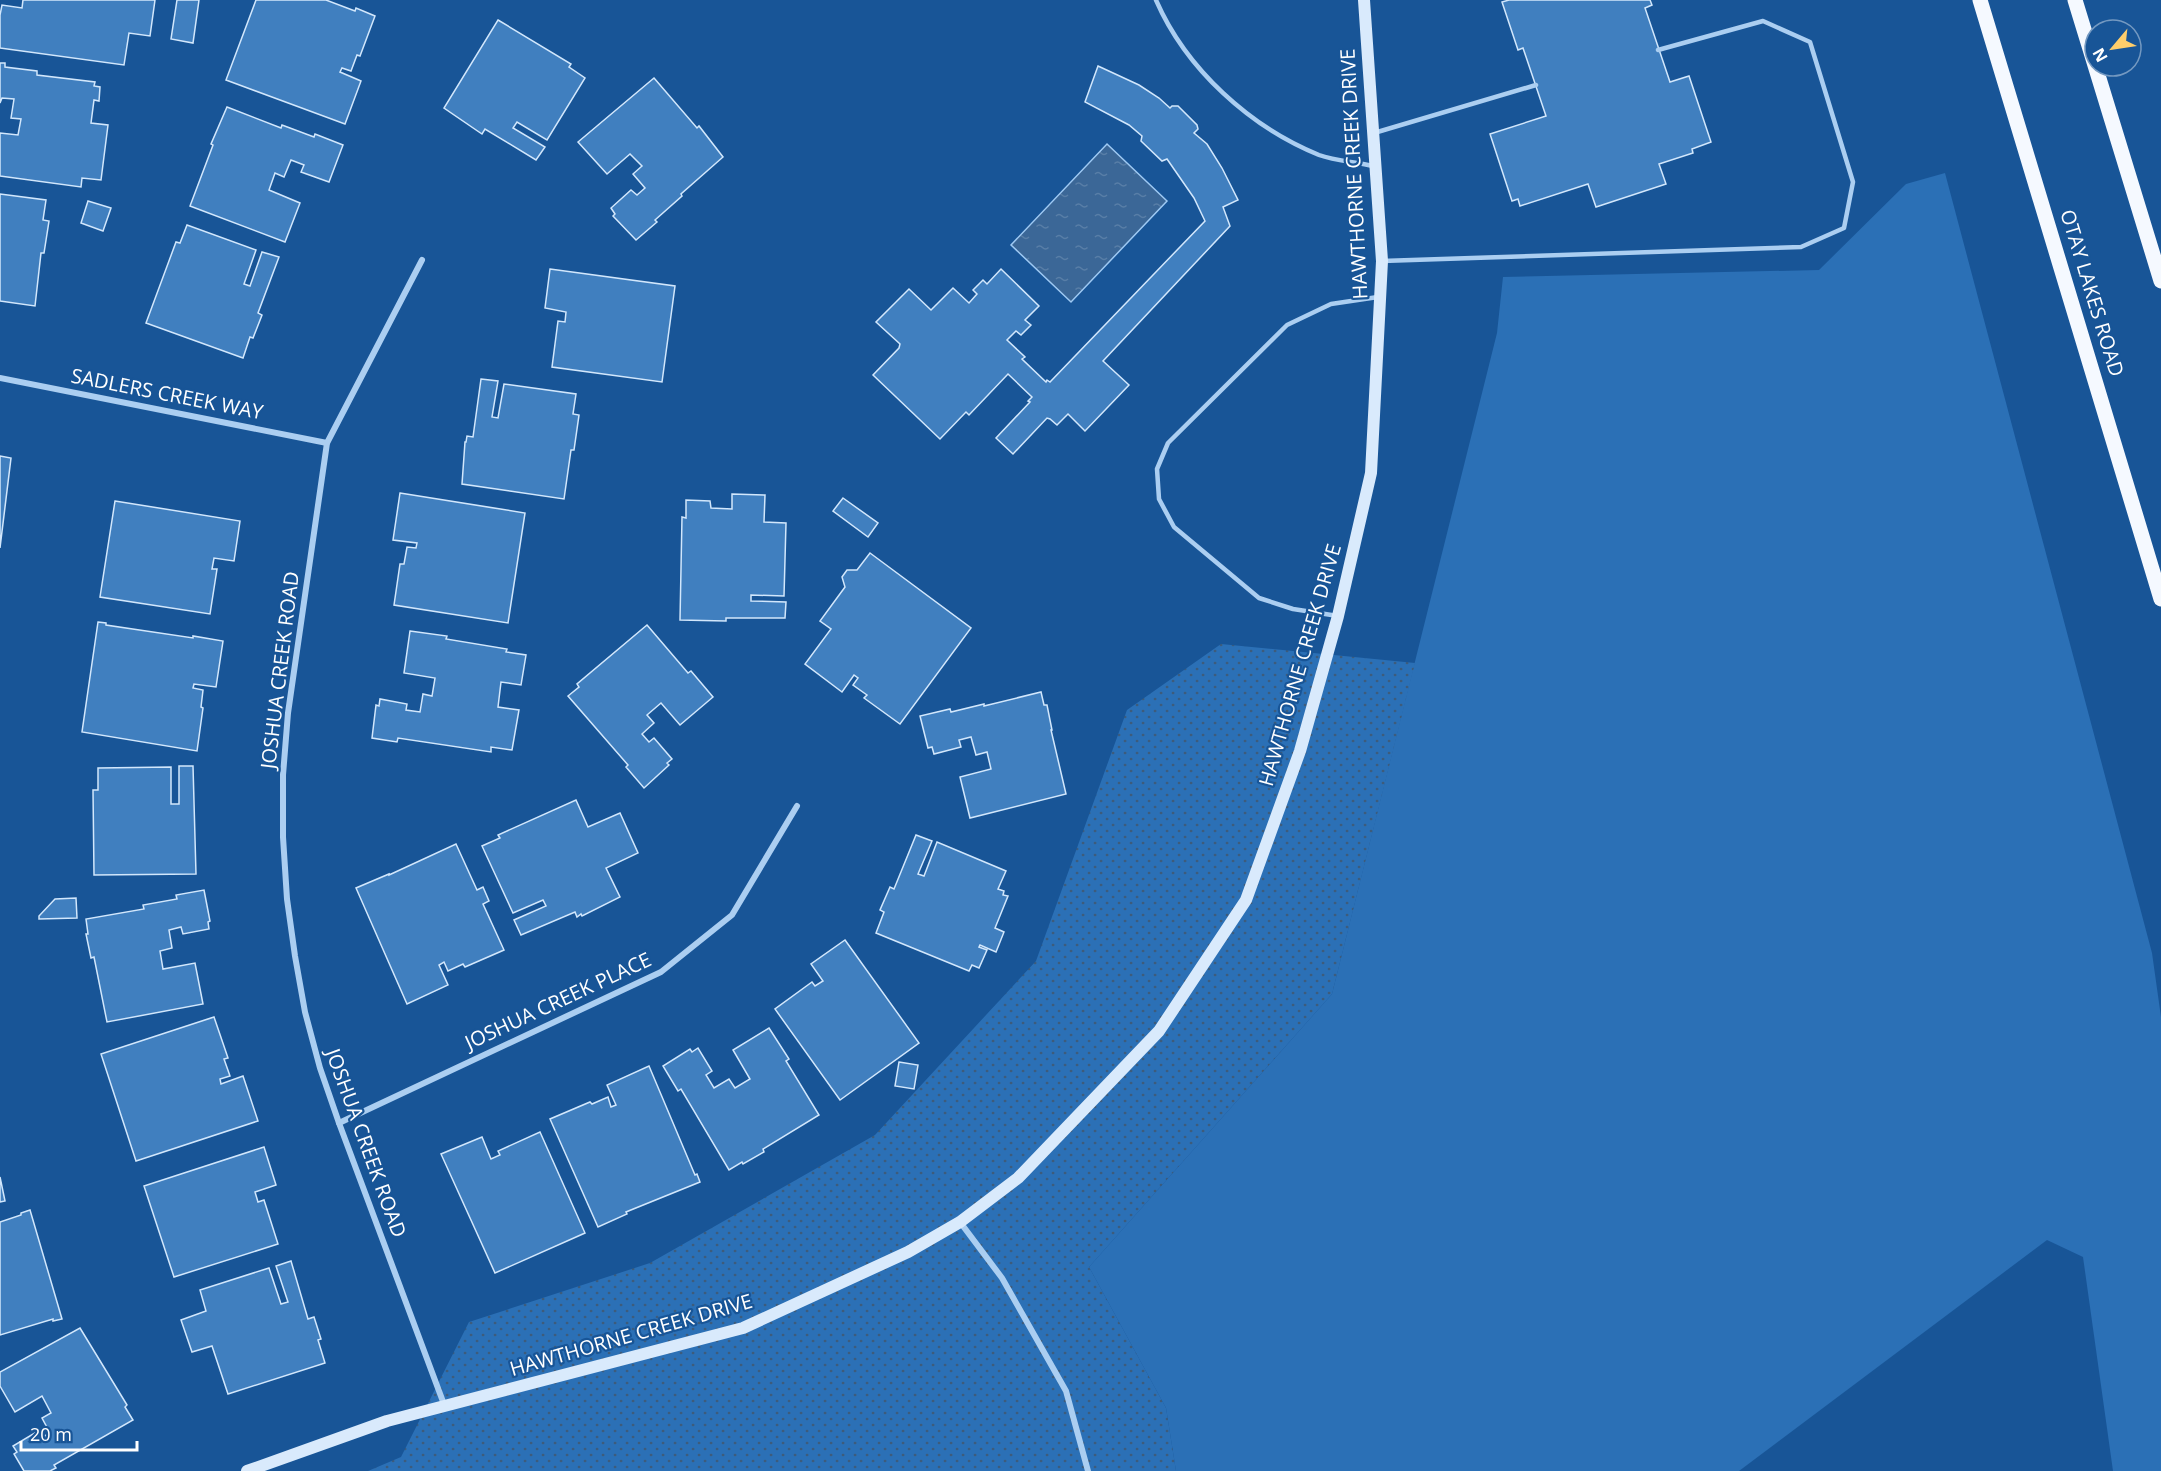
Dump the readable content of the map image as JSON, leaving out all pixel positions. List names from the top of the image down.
{
  "streets": {
    "main road": ["OTAY LAKES ROAD"],
    "street": [
      "HAWTHORNE CREEK DRIVE",
      "SADLERS CREEK WAY",
      "JOSHUA CREEK ROAD",
      "JOSHUA CREEK PLACE"
    ]
  },
  "crossings": [
    ["HAWTHORNE CREEK DRIVE", "JOSHUA CREEK ROAD"],
    ["SADLERS CREEK WAY", "JOSHUA CREEK ROAD"],
    ["JOSHUA CREEK ROAD", "JOSHUA CREEK PLACE"]
  ],
  "scale_bar": "20 m",
  "north": "bottom left"
}
